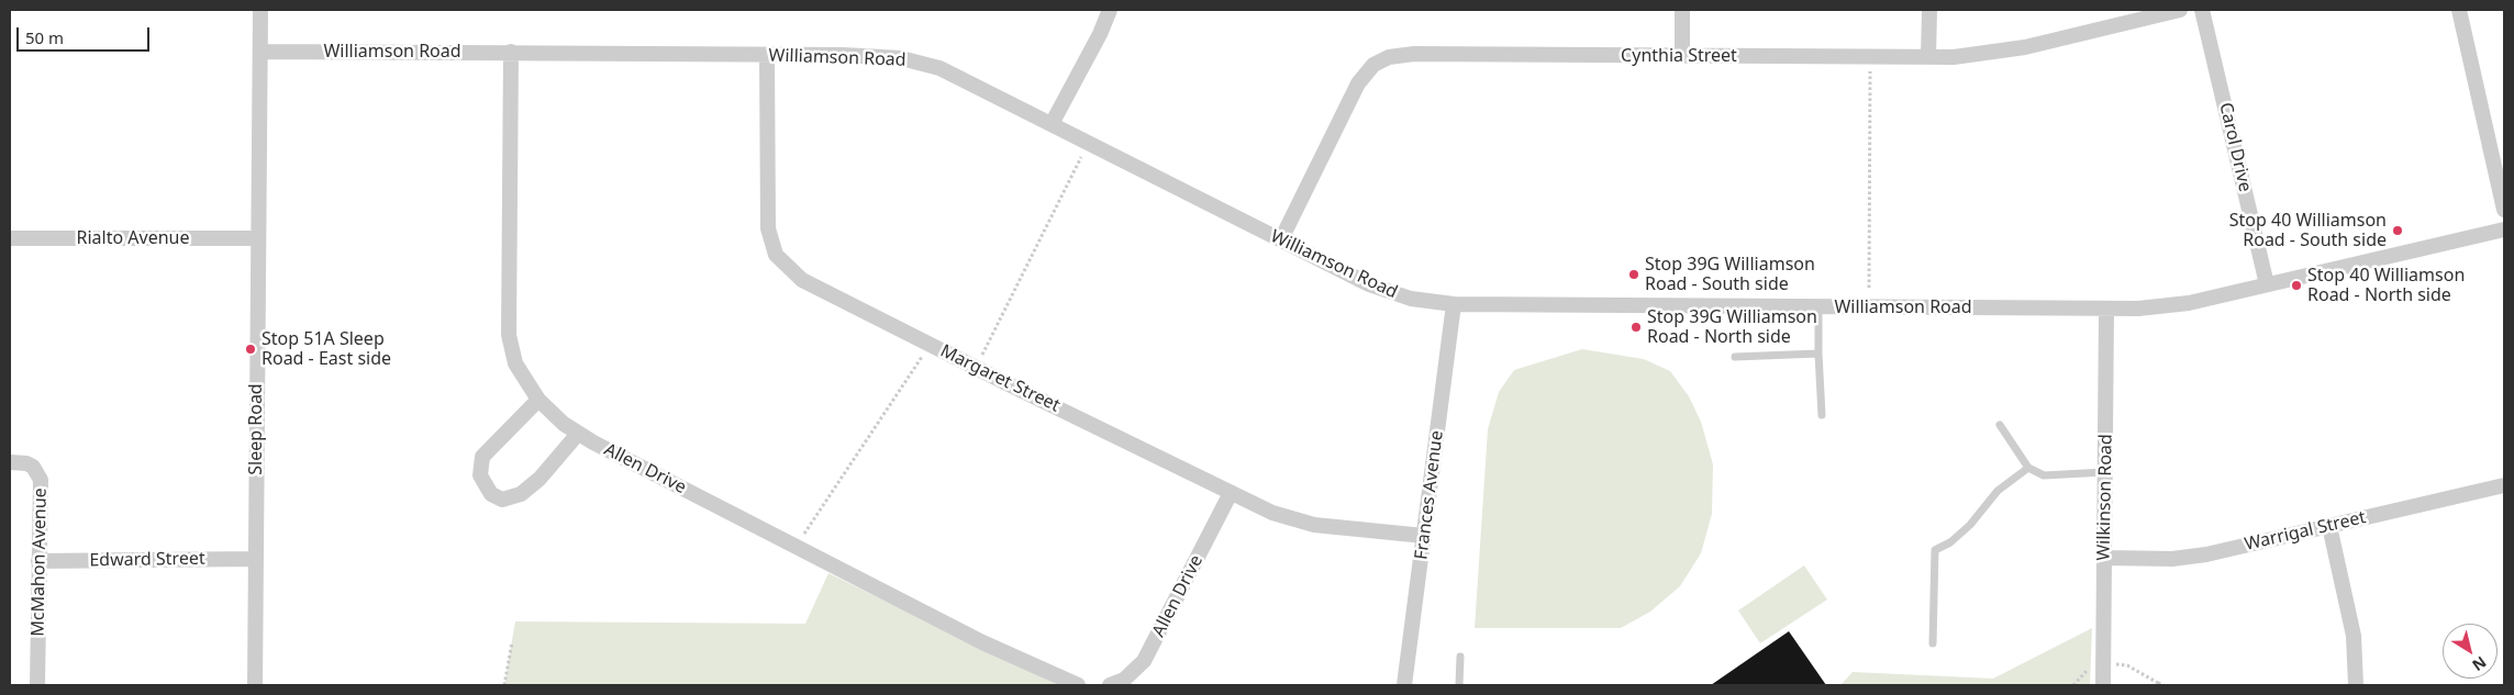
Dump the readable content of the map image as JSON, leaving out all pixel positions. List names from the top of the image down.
{
  "streets": {
    "street": [
      "Williamson Road",
      "Cynthia Street",
      "Carol Drive",
      "Rialto Avenue",
      "Margaret Street",
      "Sleep Road",
      "Allen Drive",
      "Frances Avenue",
      "Wilkinson Road",
      "Warrigal Street",
      "Edward Street",
      "McMahon Avenue"
    ]
  },
  "crossings": [
    ["Williamson Road", "Cynthia Street"],
    ["Williamson Road", "Carol Drive"],
    ["Williamson Road", "Margaret Street"],
    ["Williamson Road", "Sleep Road"],
    ["Williamson Road", "Allen Drive"],
    ["Williamson Road", "Frances Avenue"],
    ["Williamson Road", "Wilkinson Road"],
    ["Rialto Avenue", "Sleep Road"],
    ["Margaret Street", "Allen Drive"],
    ["Margaret Street", "Frances Avenue"],
    ["Sleep Road", "Edward Street"],
    ["Wilkinson Road", "Warrigal Street"],
    ["Edward Street", "McMahon Avenue"]
  ],
  "places": [
    "Stop 40 Williamson Road - South side",
    "Stop 39G Williamson Road - South side",
    "Stop 40 Williamson Road - North side",
    "Stop 39G Williamson Road - North side",
    "Stop 51A Sleep Road - East side"
  ],
  "scale_bar": "50 m",
  "north": "bottom right"
}
